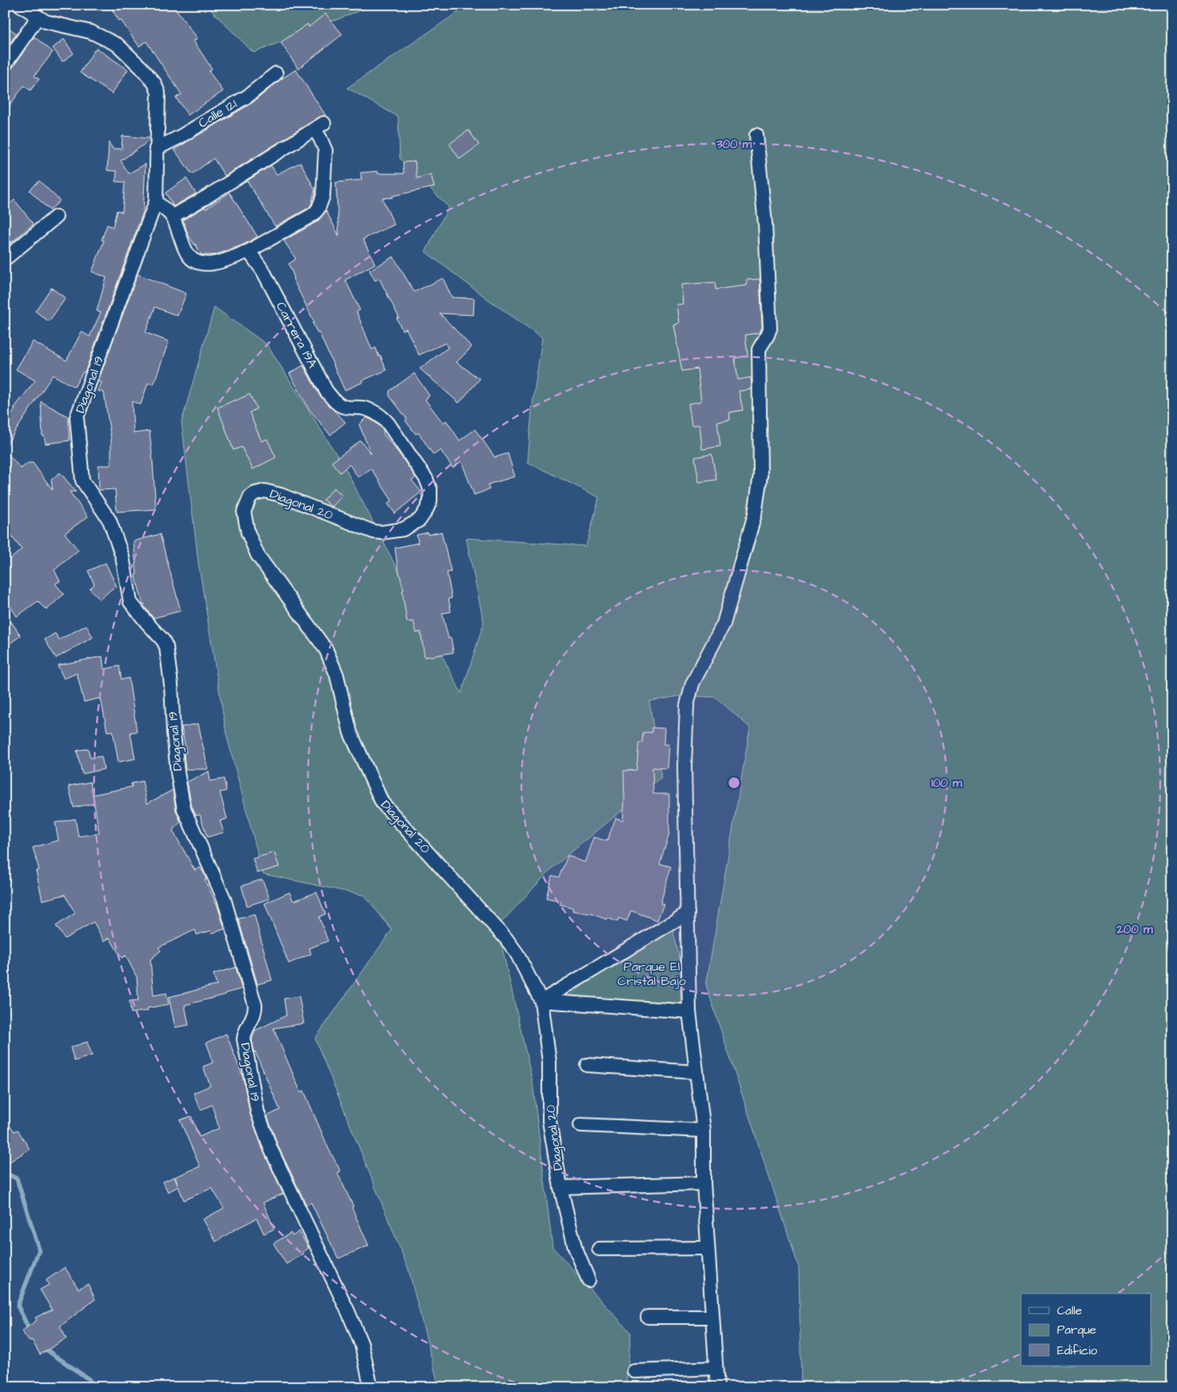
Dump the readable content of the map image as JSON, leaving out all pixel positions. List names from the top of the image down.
{
  "streets": {
    "street": [
      "Calle 121",
      "Carrera 19A",
      "Diagonal 19",
      "Diagonal 20"
    ]
  },
  "crossings": [
    ["Calle 121", "Diagonal 19"],
    ["Carrera 19A", "Diagonal 20"]
  ],
  "parks": ["Parque El Cristal Bajo"],
  "legend": ["Calle", "Parque", "Edificio"],
  "rings": ["300 m", "100 m", "200 m"]
}
